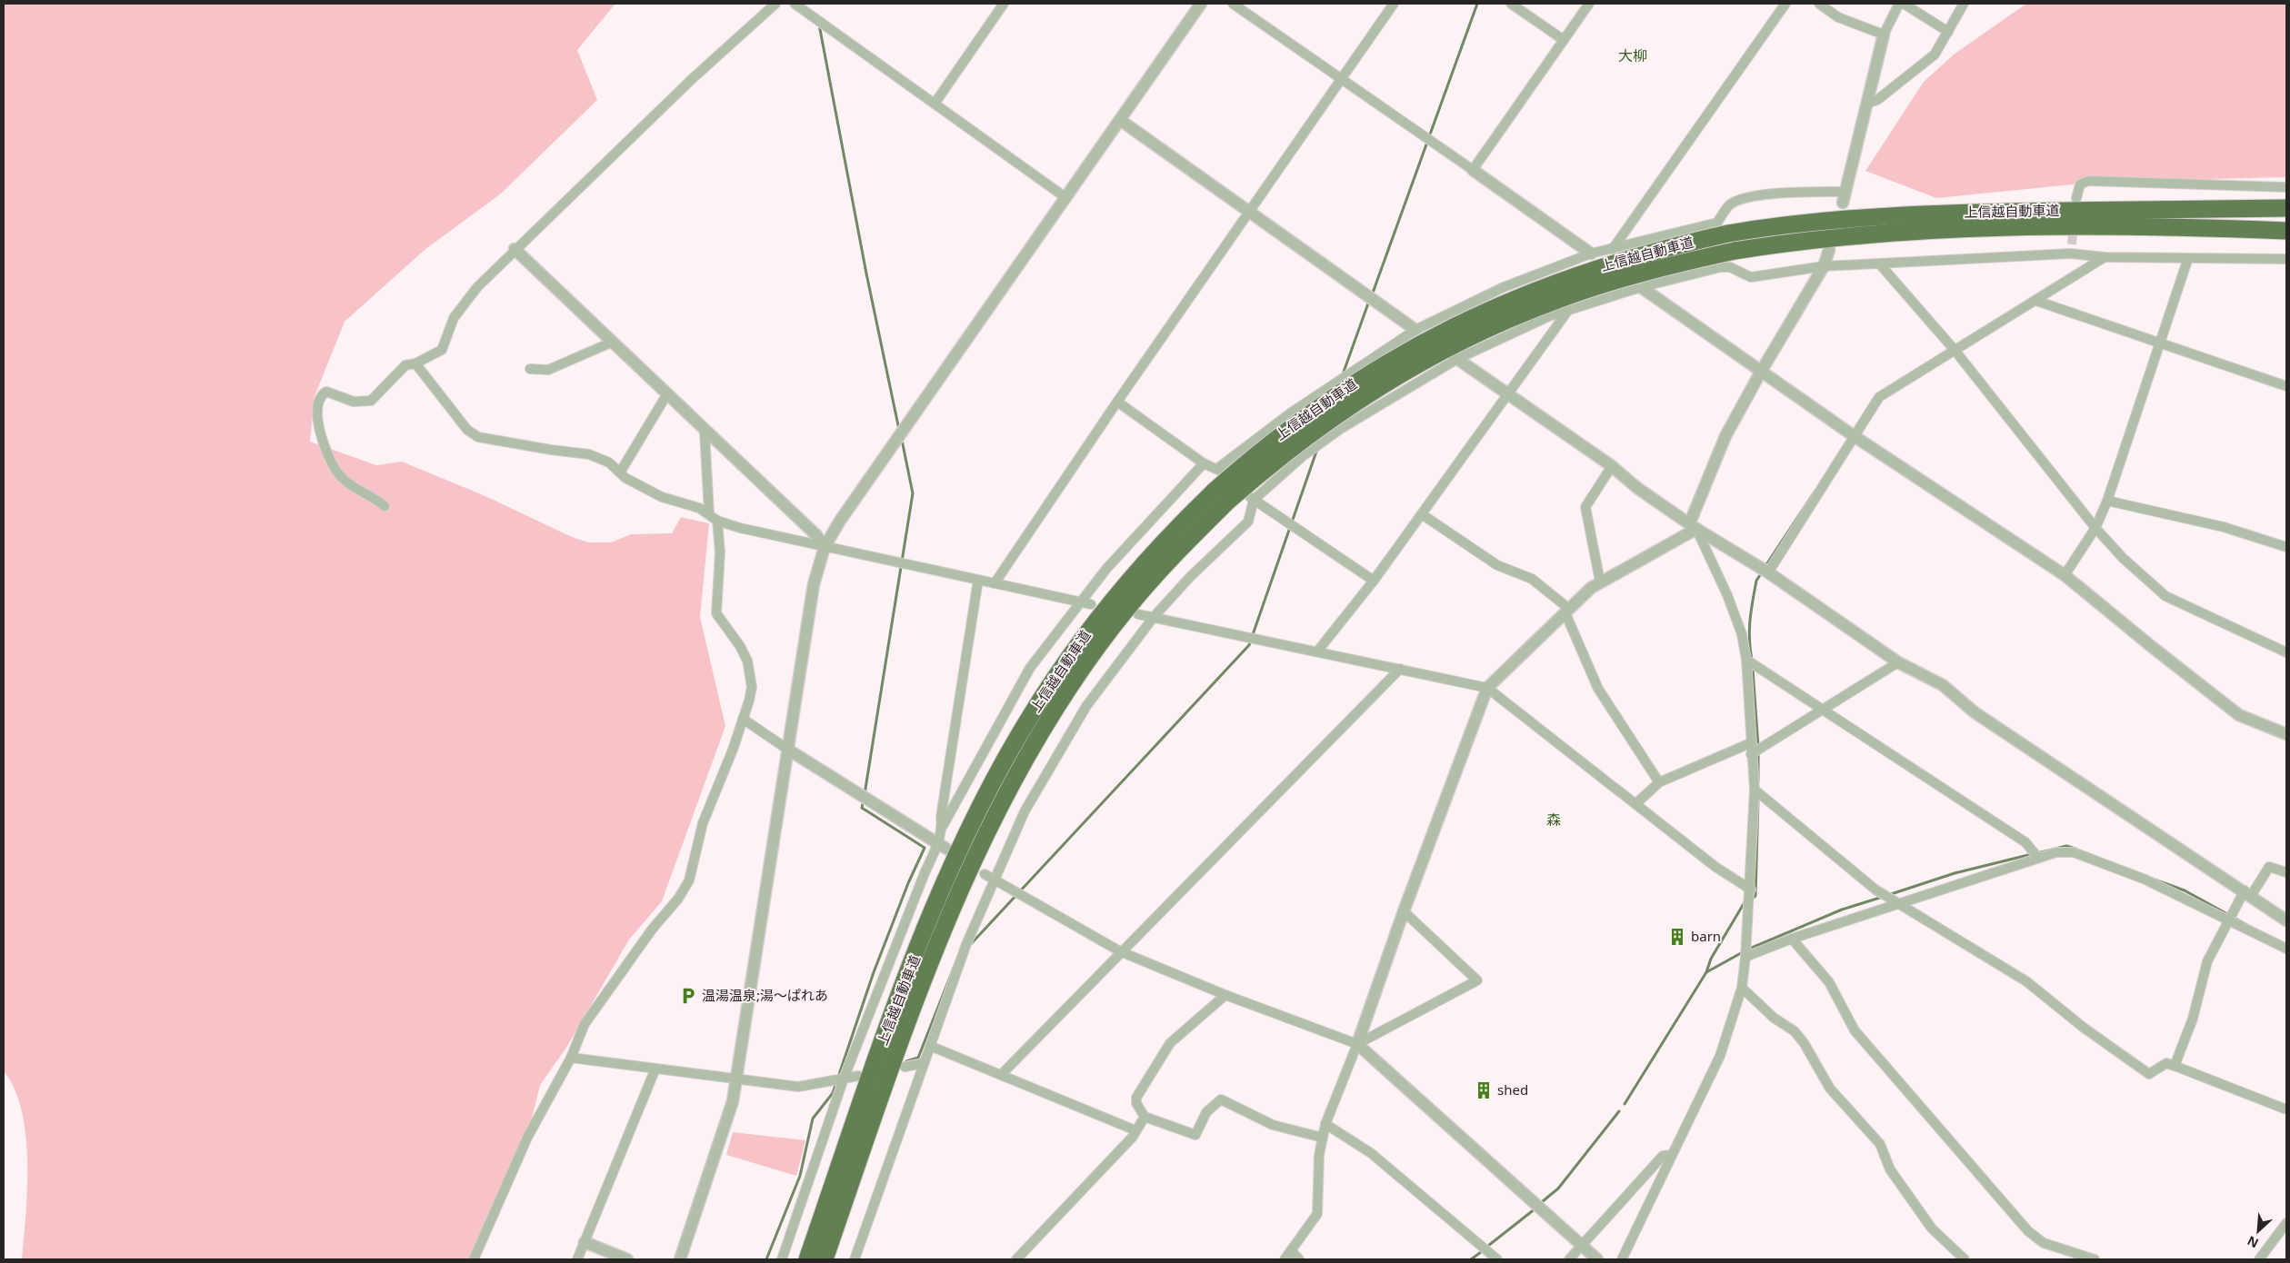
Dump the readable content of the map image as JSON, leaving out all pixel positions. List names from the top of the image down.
{
  "streets": {
    "highway": ["上信越自動車道"]
  },
  "districts": ["大柳", "森"],
  "places": {
    "building": ["barn", "shed"],
    "parking": ["温湯温泉;湯〜ぱれあ"]
  },
  "north": "bottom left"
}
